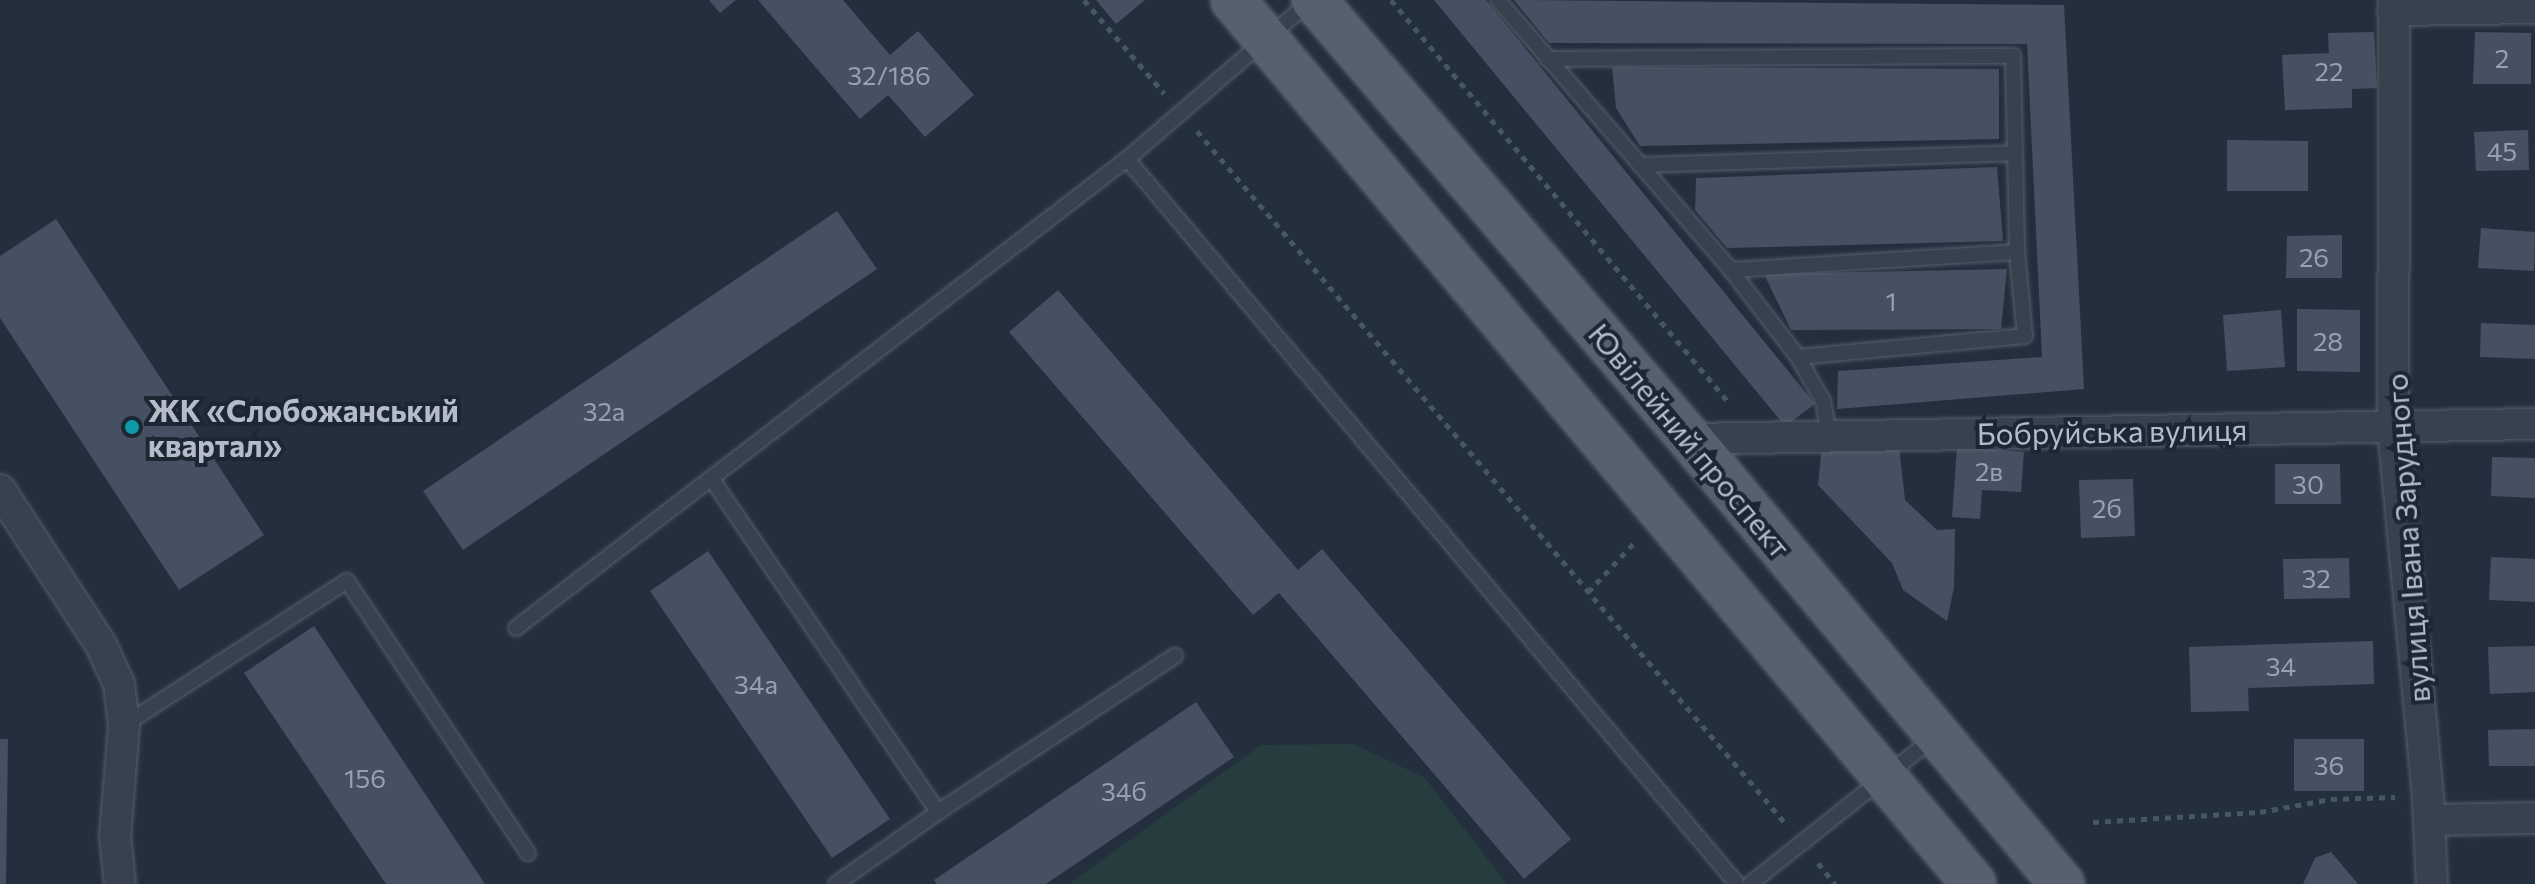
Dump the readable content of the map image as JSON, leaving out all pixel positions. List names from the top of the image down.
{
  "streets": {
    "main road": ["Ювілейний проспект"],
    "street": ["Бобруйська вулиця", "вулиця Івана Зарудного"]
  },
  "crossings": [
    ["Бобруйська вулиця", "Ювілейний проспект"],
    ["Бобруйська вулиця", "вулиця Івана Зарудного"]
  ],
  "places": ["ЖК «Слобожанський квартал»"],
  "house_numbers": [
    "2",
    "22",
    "32/186",
    "45",
    "26",
    "1",
    "28",
    "32а",
    "2в",
    "30",
    "2б",
    "32",
    "34",
    "34а",
    "36",
    "156",
    "34б"
  ]
}
